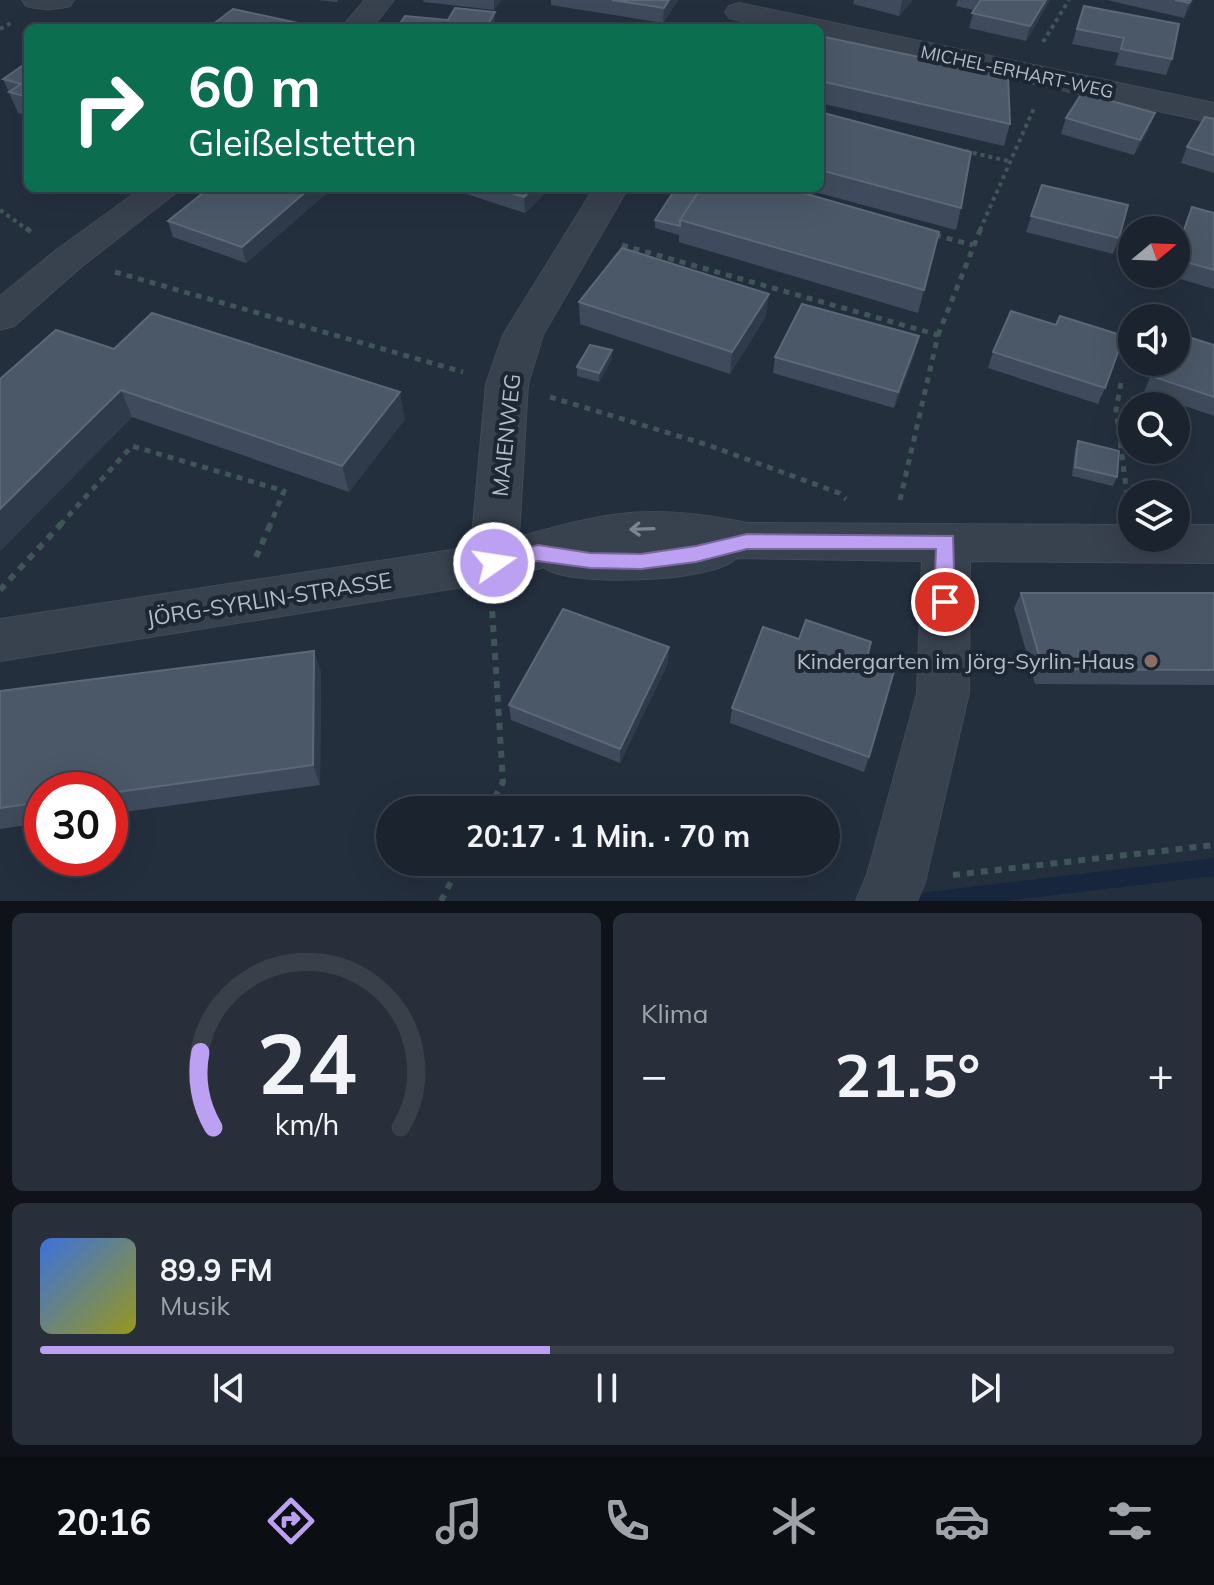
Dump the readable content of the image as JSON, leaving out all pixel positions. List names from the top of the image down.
{
  "streets": {
    "street": ["MICHEL-ERHART-WEG", "MAIENWEG", "JÖRG-SYRLIN-STRASSE"]
  },
  "crossings": [
    ["MAIENWEG", "JÖRG-SYRLIN-STRASSE"]
  ],
  "places": ["Kindergarten im Jörg-Syrlin-Haus"],
  "north": "right",
  "page": {
    "turn": ["60 m", "Gleißelstetten"],
    "limit": "30",
    "trip": "20:17 · 1 Min. · 70 m",
    "tile": "Klima",
    "heat": ["−", "21.5°", "+"],
    "song": ["89.9 FM", "Musik"],
    "tabs": "20:16",
    "gauge": ["24", "km/h"]
  }
}
